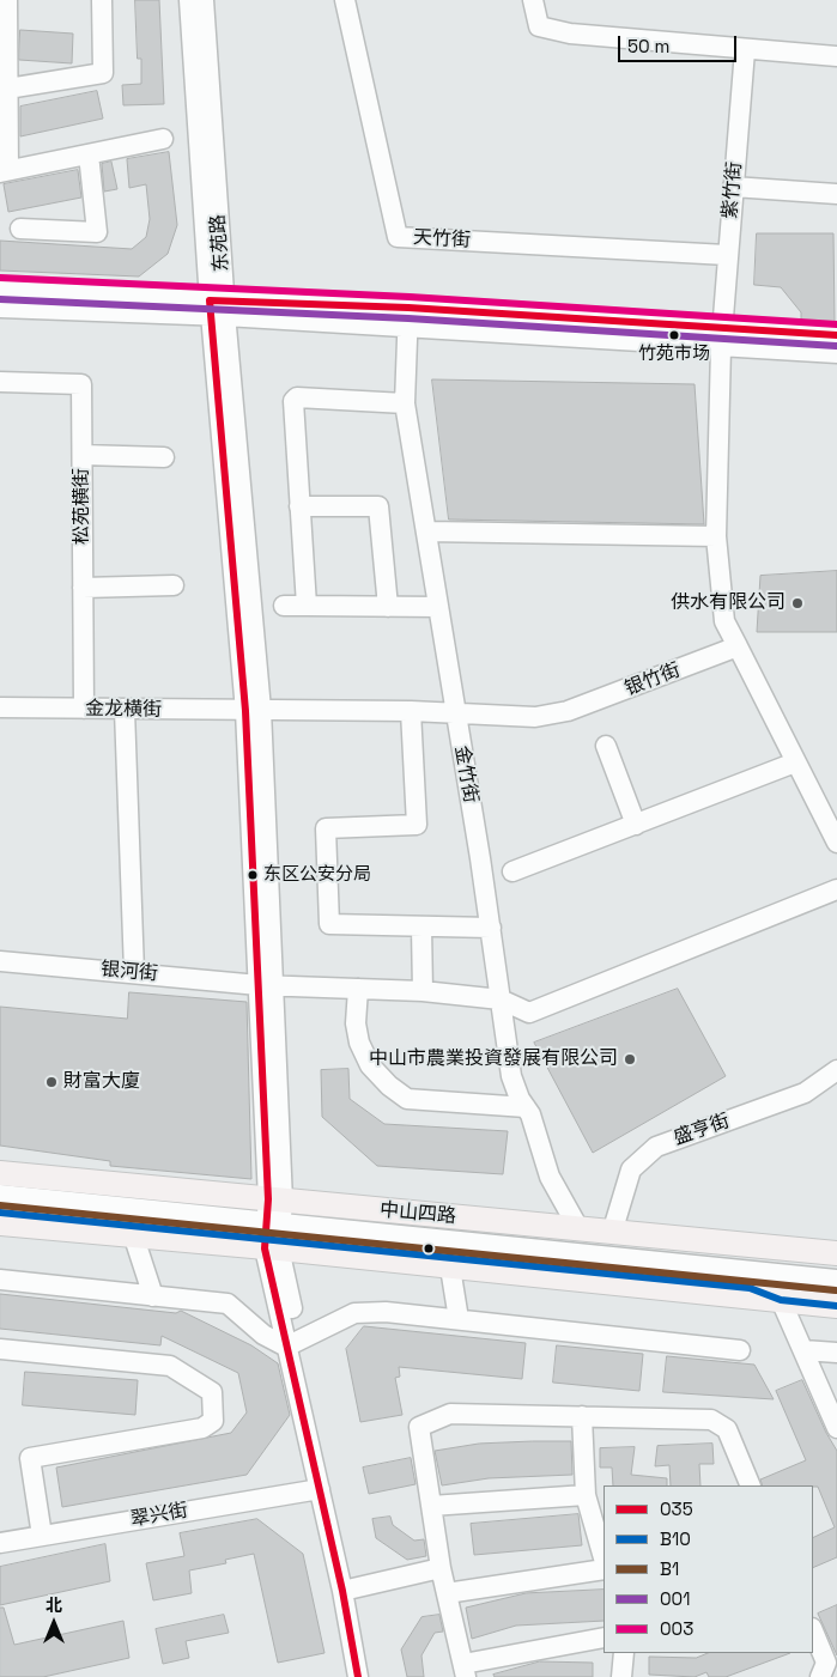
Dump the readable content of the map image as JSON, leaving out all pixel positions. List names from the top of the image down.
{
  "streets": {
    "main road": ["中山四路"],
    "street": [
      "紫竹街",
      "天竹街",
      "东苑路",
      "松苑横街",
      "银竹街",
      "金龙横街",
      "金竹街",
      "银河街",
      "盛亨街",
      "翠兴街"
    ]
  },
  "crossings": [
    ["紫竹街", "天竹街"],
    ["东苑路", "银竹街"],
    ["东苑路", "金龙横街"],
    ["东苑路", "银河街"],
    ["东苑路", "中山四路"],
    ["松苑横街", "金龙横街"],
    ["银竹街", "金龙横街"],
    ["银竹街", "金竹街"],
    ["金竹街", "银河街"],
    ["金竹街", "中山四路"],
    ["盛亨街", "中山四路"]
  ],
  "places": [
    "竹苑市场",
    "供水有限公司",
    "东区公安分局",
    "中山市農業投資發展有限公司",
    "財富大廈"
  ],
  "lines": [
    "transit line 003",
    "transit line 001",
    "transit line 035",
    "transit line B1",
    "transit line B10"
  ],
  "legend": [
    "035",
    "B10",
    "B1",
    "001",
    "003"
  ],
  "scale_bar": "50 m",
  "north": "top"
}
